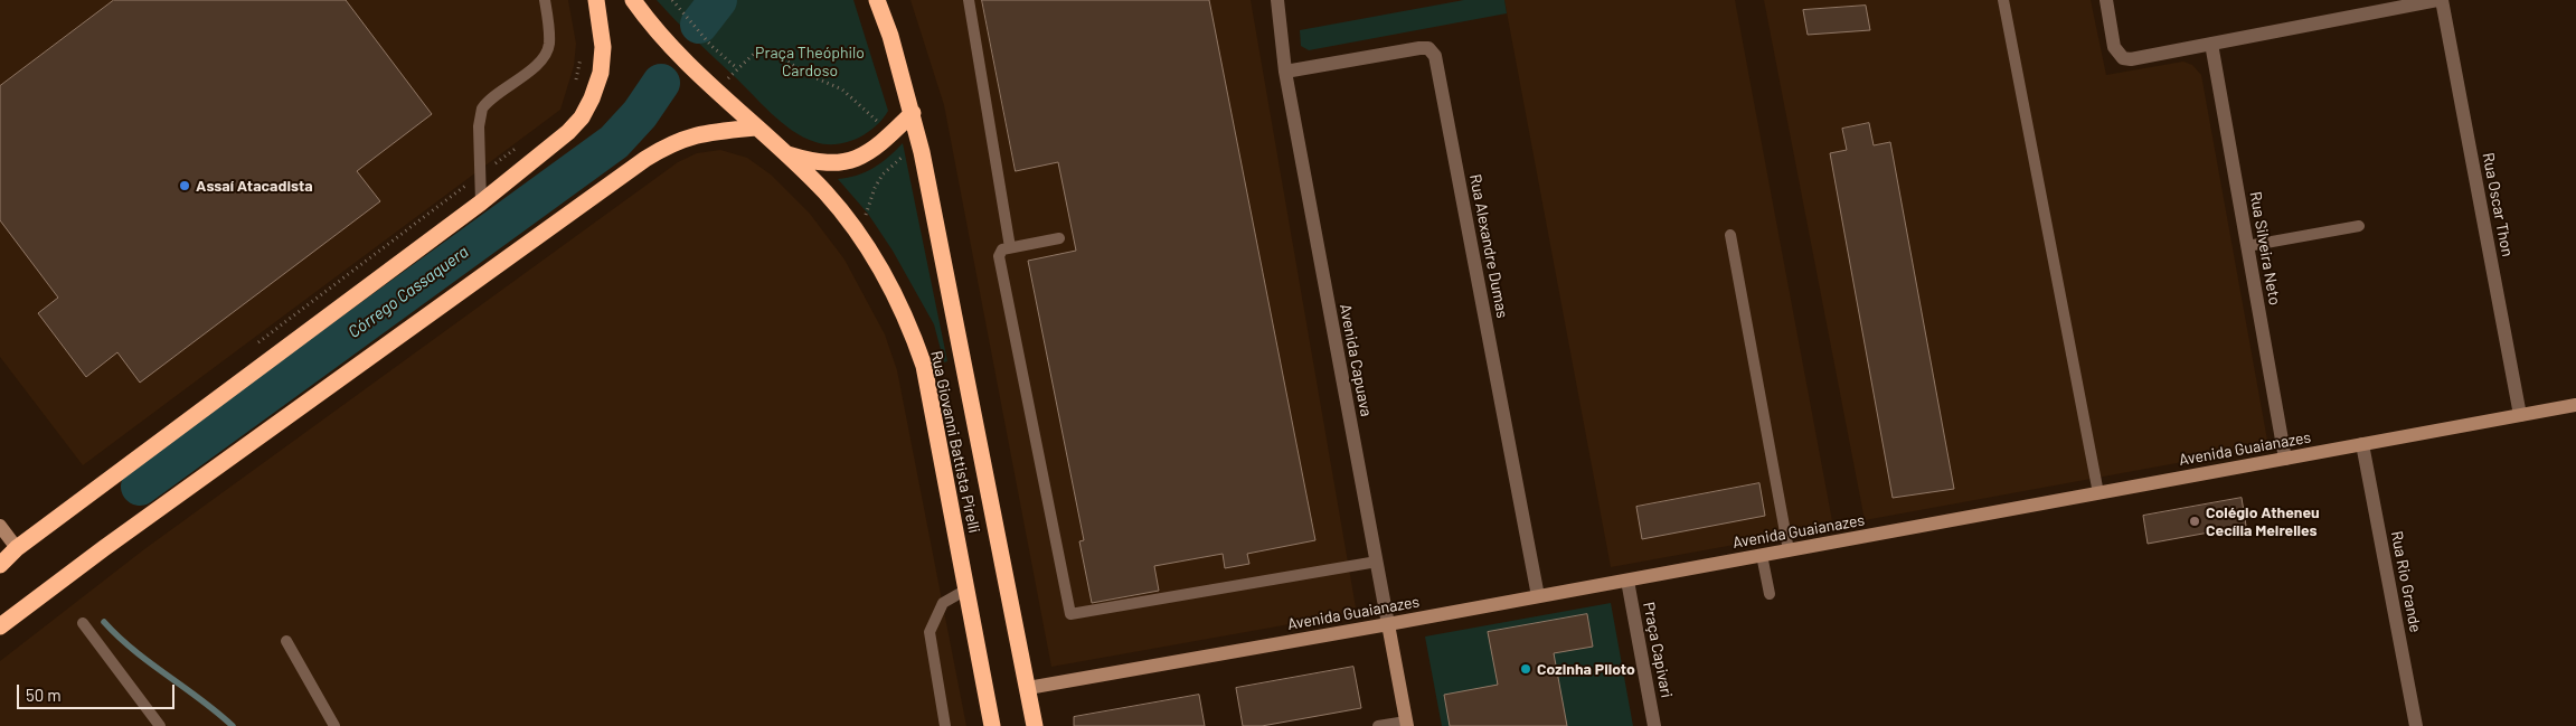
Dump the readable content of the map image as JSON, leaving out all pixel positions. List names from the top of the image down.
{
  "streets": {
    "highway": ["Rua Giovanni Battista Pirelli"],
    "main road": ["Avenida Capuava", "Avenida Guaianazes"],
    "street": [
      "Rua Oscar Thon",
      "Rua Alexandre Dumas",
      "Rua Silveira Neto",
      "Rua Rio Grande",
      "Praça Capivari"
    ]
  },
  "crossings": [
    ["Rua Oscar Thon", "Avenida Guaianazes"],
    ["Rua Alexandre Dumas", "Avenida Capuava"],
    ["Rua Alexandre Dumas", "Avenida Guaianazes"],
    ["Rua Silveira Neto", "Avenida Guaianazes"],
    ["Avenida Capuava", "Avenida Guaianazes"],
    ["Rua Giovanni Battista Pirelli", "Avenida Guaianazes"],
    ["Avenida Guaianazes", "Rua Rio Grande"],
    ["Avenida Guaianazes", "Praça Capivari"]
  ],
  "water": ["Córrego Cassaquera"],
  "parks": ["Praça Theóphilo Cardoso"],
  "places": ["Assaí Atacadista", "Colégio Atheneu Cecília Meirelles", "Cozinha Piloto"],
  "scale_bar": "50 m"
}
